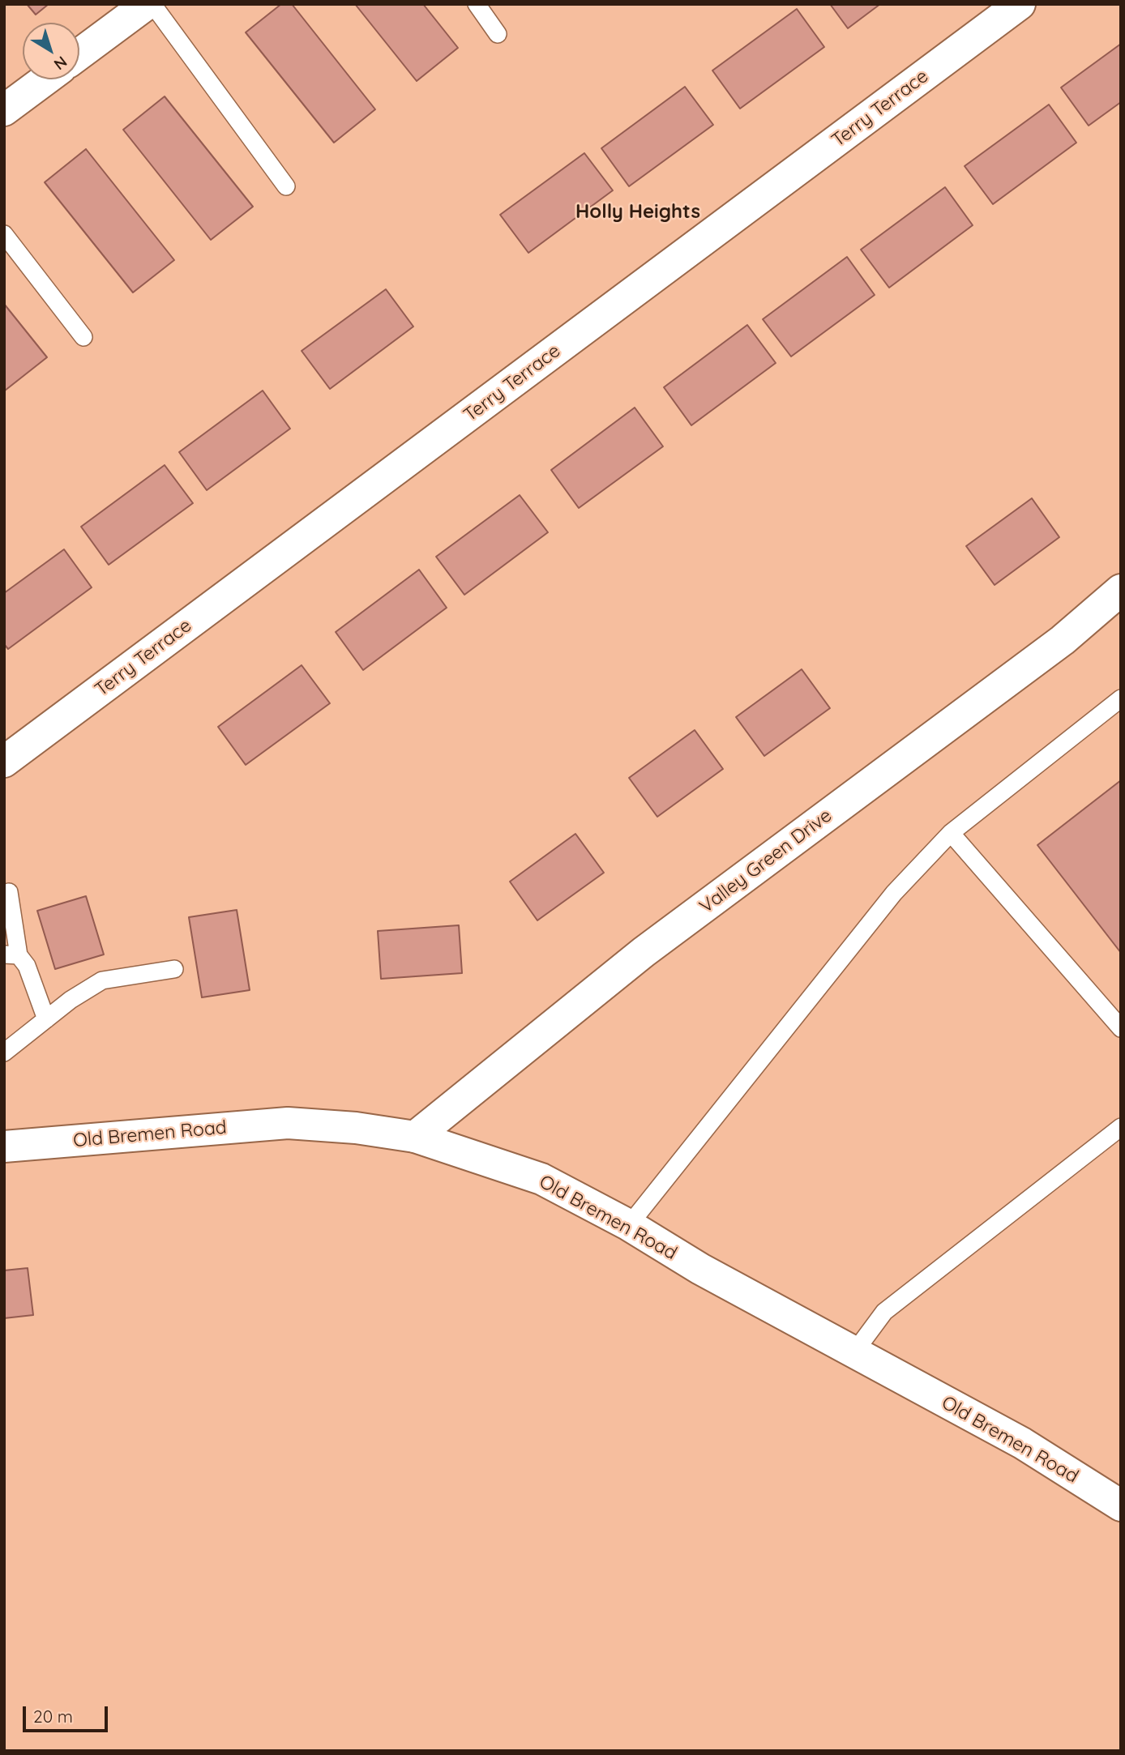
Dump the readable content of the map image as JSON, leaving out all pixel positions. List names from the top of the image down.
{
  "streets": {
    "street": ["Terry Terrace", "Valley Green Drive", "Old Bremen Road"]
  },
  "crossings": [
    ["Valley Green Drive", "Old Bremen Road"]
  ],
  "districts": ["Holly Heights"],
  "scale_bar": "20 m",
  "north": "bottom right"
}
